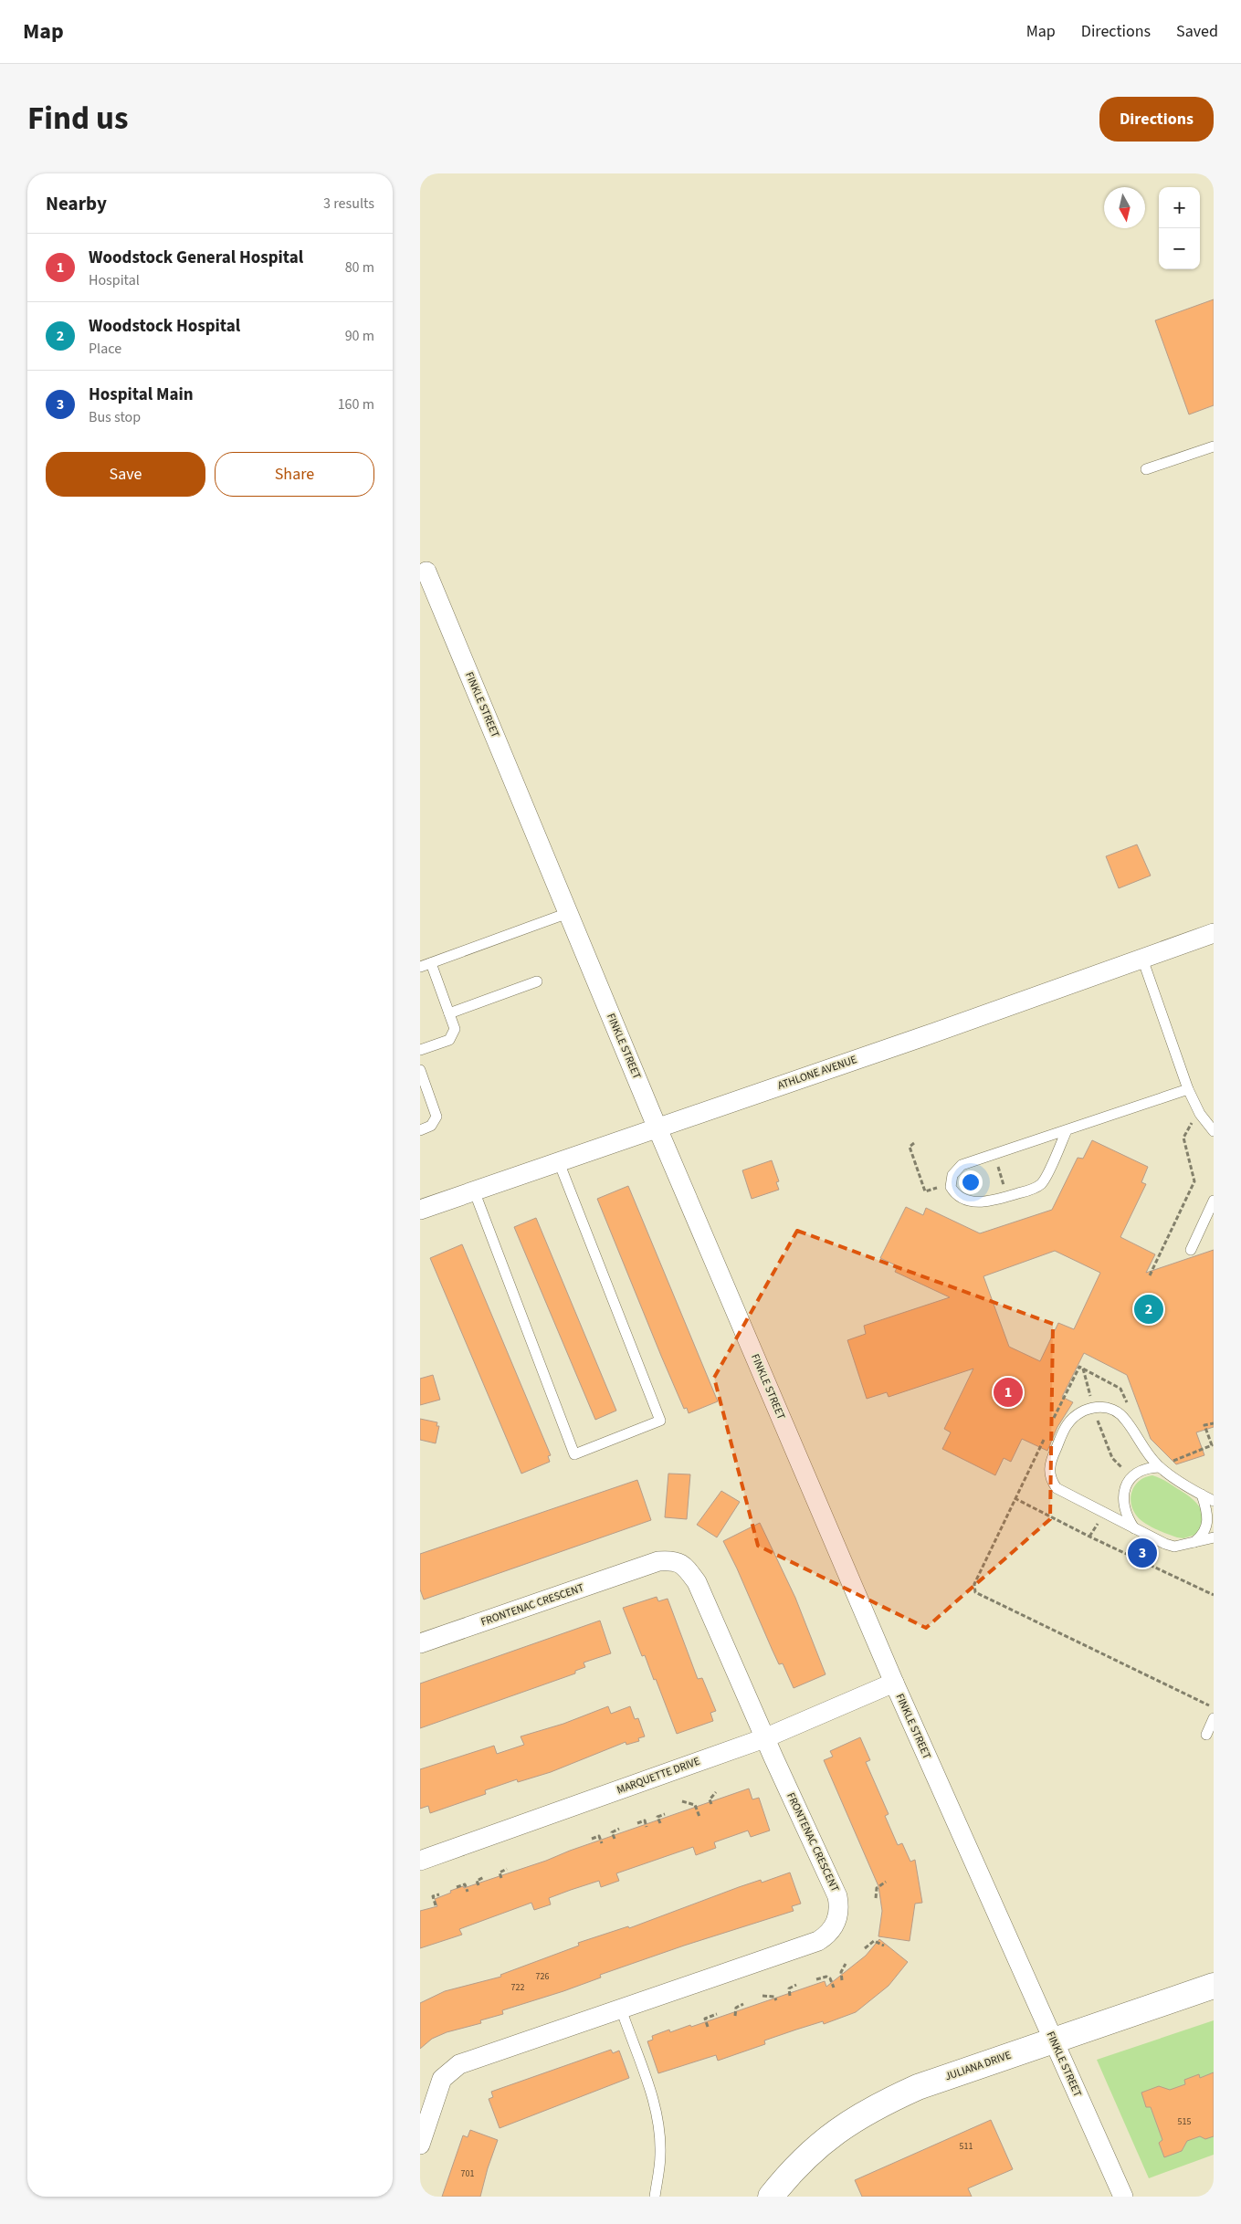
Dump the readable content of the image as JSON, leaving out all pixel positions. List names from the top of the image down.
{
  "streets": {
    "street": [
      "FINKLE STREET",
      "ATHLONE AVENUE",
      "FRONTENAC CRESCENT",
      "MARQUETTE DRIVE",
      "JULIANA DRIVE"
    ]
  },
  "crossings": [
    ["FINKLE STREET", "ATHLONE AVENUE"],
    ["FINKLE STREET", "MARQUETTE DRIVE"],
    ["FINKLE STREET", "JULIANA DRIVE"],
    ["FRONTENAC CRESCENT", "MARQUETTE DRIVE"]
  ],
  "house_numbers": [
    "726",
    "722",
    "515",
    "511",
    "701"
  ],
  "north": "bottom",
  "page": {
    "header": "Map",
    "nav": ["Map", "Directions", "Saved"],
    "title": "Find us",
    "buttons": [
      "Directions",
      ["Save", "Share"]
    ],
    "heading": ["Nearby", "3 results"],
    "map_buttons": ["+", "−"],
    "list": [
      {
        "mark": "1",
        "name": "Woodstock General Hospital",
        "note": "Hospital",
        "value": "80 m"
      },
      {
        "mark": "2",
        "name": "Woodstock Hospital",
        "note": "Place",
        "value": "90 m"
      },
      {
        "mark": "3",
        "name": "Hospital Main",
        "note": "Bus stop",
        "value": "160 m"
      }
    ],
    "pins": ["2", "1", "3"]
  }
}
